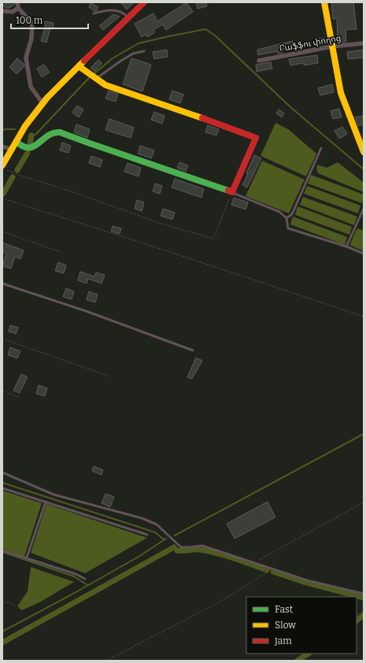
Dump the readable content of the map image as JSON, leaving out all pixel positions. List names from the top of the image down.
{
  "streets": {
    "street": ["Րաֆֆու փողոց"]
  },
  "legend": ["Fast", "Slow", "Jam"],
  "scale_bar": "100 m"
}
